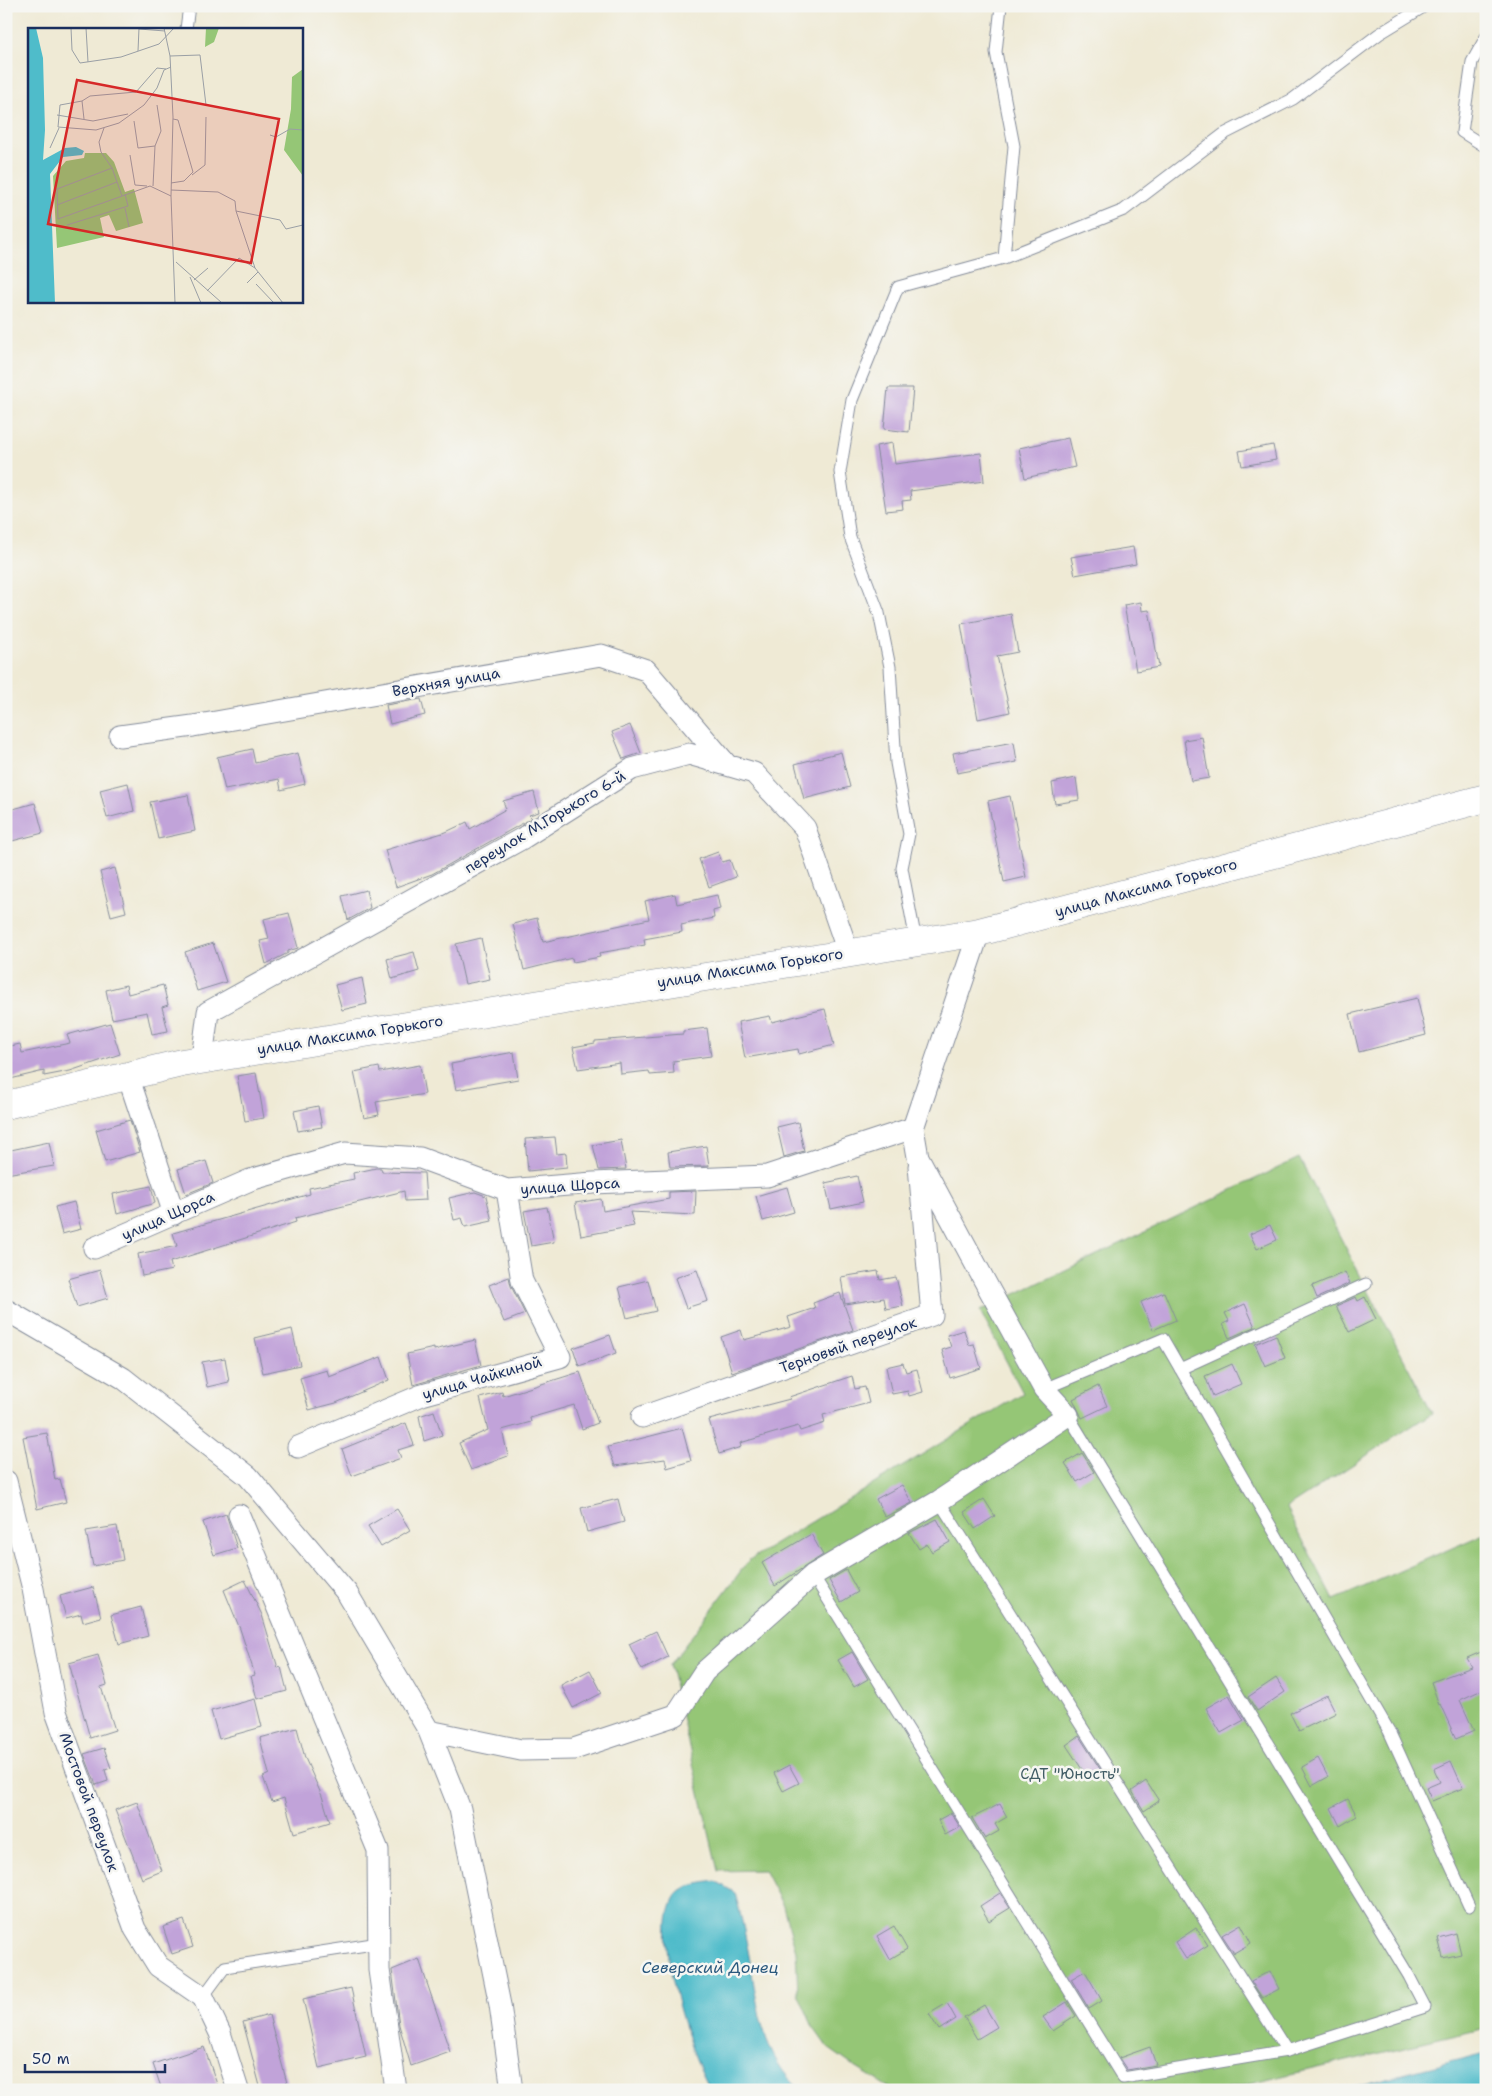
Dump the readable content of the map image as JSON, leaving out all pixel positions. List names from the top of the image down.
{
  "streets": {
    "street": [
      "Верхняя улица",
      "переулок М.Горького 6-й",
      "улица Максима Горького",
      "улица Щорса",
      "Терновый переулок",
      "улица Чайкиной",
      "Мостовой переулок"
    ]
  },
  "crossings": [
    ["Верхняя улица", "переулок М.Горького 6-й"],
    ["переулок М.Горького 6-й", "улица Максима Горького"],
    ["улица Щорса", "улица Чайкиной"]
  ],
  "water": ["Северский Донец"],
  "parks": ["СДТ \"Юность\""],
  "scale_bar": "50 m"
}
